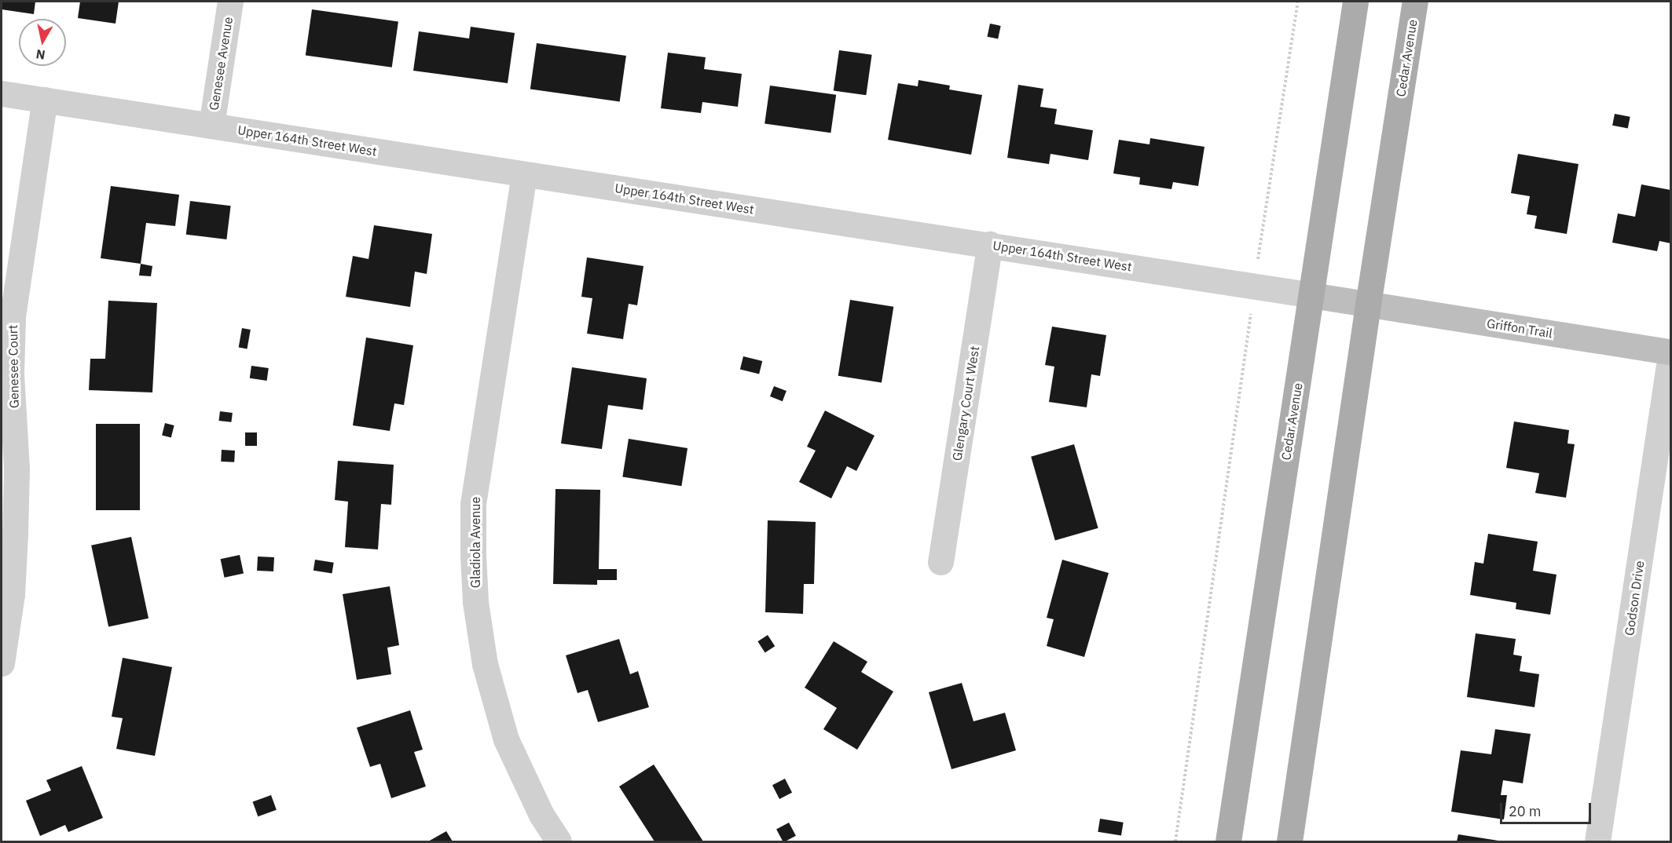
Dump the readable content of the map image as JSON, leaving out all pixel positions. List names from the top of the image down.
{
  "streets": {
    "main road": ["Cedar Avenue"],
    "street": [
      "Genesee Avenue",
      "Upper 164th Street West",
      "Griffon Trail",
      "Genesee Court",
      "Glengary Court West",
      "Gladiola Avenue",
      "Godson Drive"
    ]
  },
  "crossings": [
    ["Cedar Avenue", "Upper 164th Street West"],
    ["Cedar Avenue", "Griffon Trail"],
    ["Genesee Avenue", "Upper 164th Street West"],
    ["Upper 164th Street West", "Griffon Trail"],
    ["Upper 164th Street West", "Genesee Court"],
    ["Upper 164th Street West", "Glengary Court West"],
    ["Upper 164th Street West", "Gladiola Avenue"],
    ["Griffon Trail", "Godson Drive"]
  ],
  "scale_bar": "20 m",
  "north": "bottom"
}
